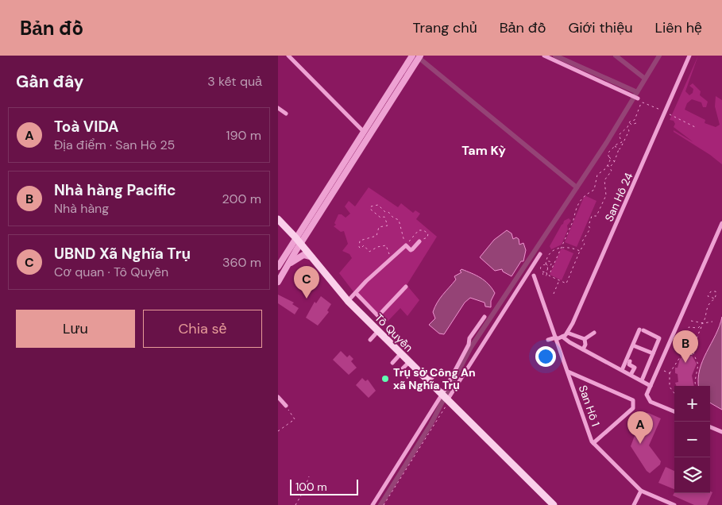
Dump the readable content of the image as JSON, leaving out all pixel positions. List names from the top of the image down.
{
  "streets": {
    "main road": ["Tô Quyền"],
    "street": ["San Hô 24", "San Hô 1"]
  },
  "crossings": [
    ["San Hô 24", "San Hô 1"]
  ],
  "districts": ["Tam Kỳ"],
  "places": ["Trụ sở Công An xã Nghĩa Trụ"],
  "scale_bar": "100 m",
  "page": {
    "header": "Bản đồ",
    "nav": [
      "Trang chủ",
      "Bản đồ",
      "Giới thiệu",
      "Liên hệ"
    ],
    "heading": ["Gần đây", "3 kết quả"],
    "list": [
      {
        "mark": "A",
        "name": "Toà VIDA",
        "note": "Địa điểm · San Hô 25",
        "value": "190 m"
      },
      {
        "mark": "B",
        "name": "Nhà hàng Pacific",
        "note": "Nhà hàng",
        "value": "200 m"
      },
      {
        "mark": "C",
        "name": "UBND Xã Nghĩa Trụ",
        "note": "Cơ quan · Tô Quyền",
        "value": "360 m"
      }
    ],
    "pins": ["C", "B", "A"],
    "buttons": ["Lưu", "Chia sẻ"],
    "map_buttons": ["+", "−"],
    "scale": "100 m"
  }
}
